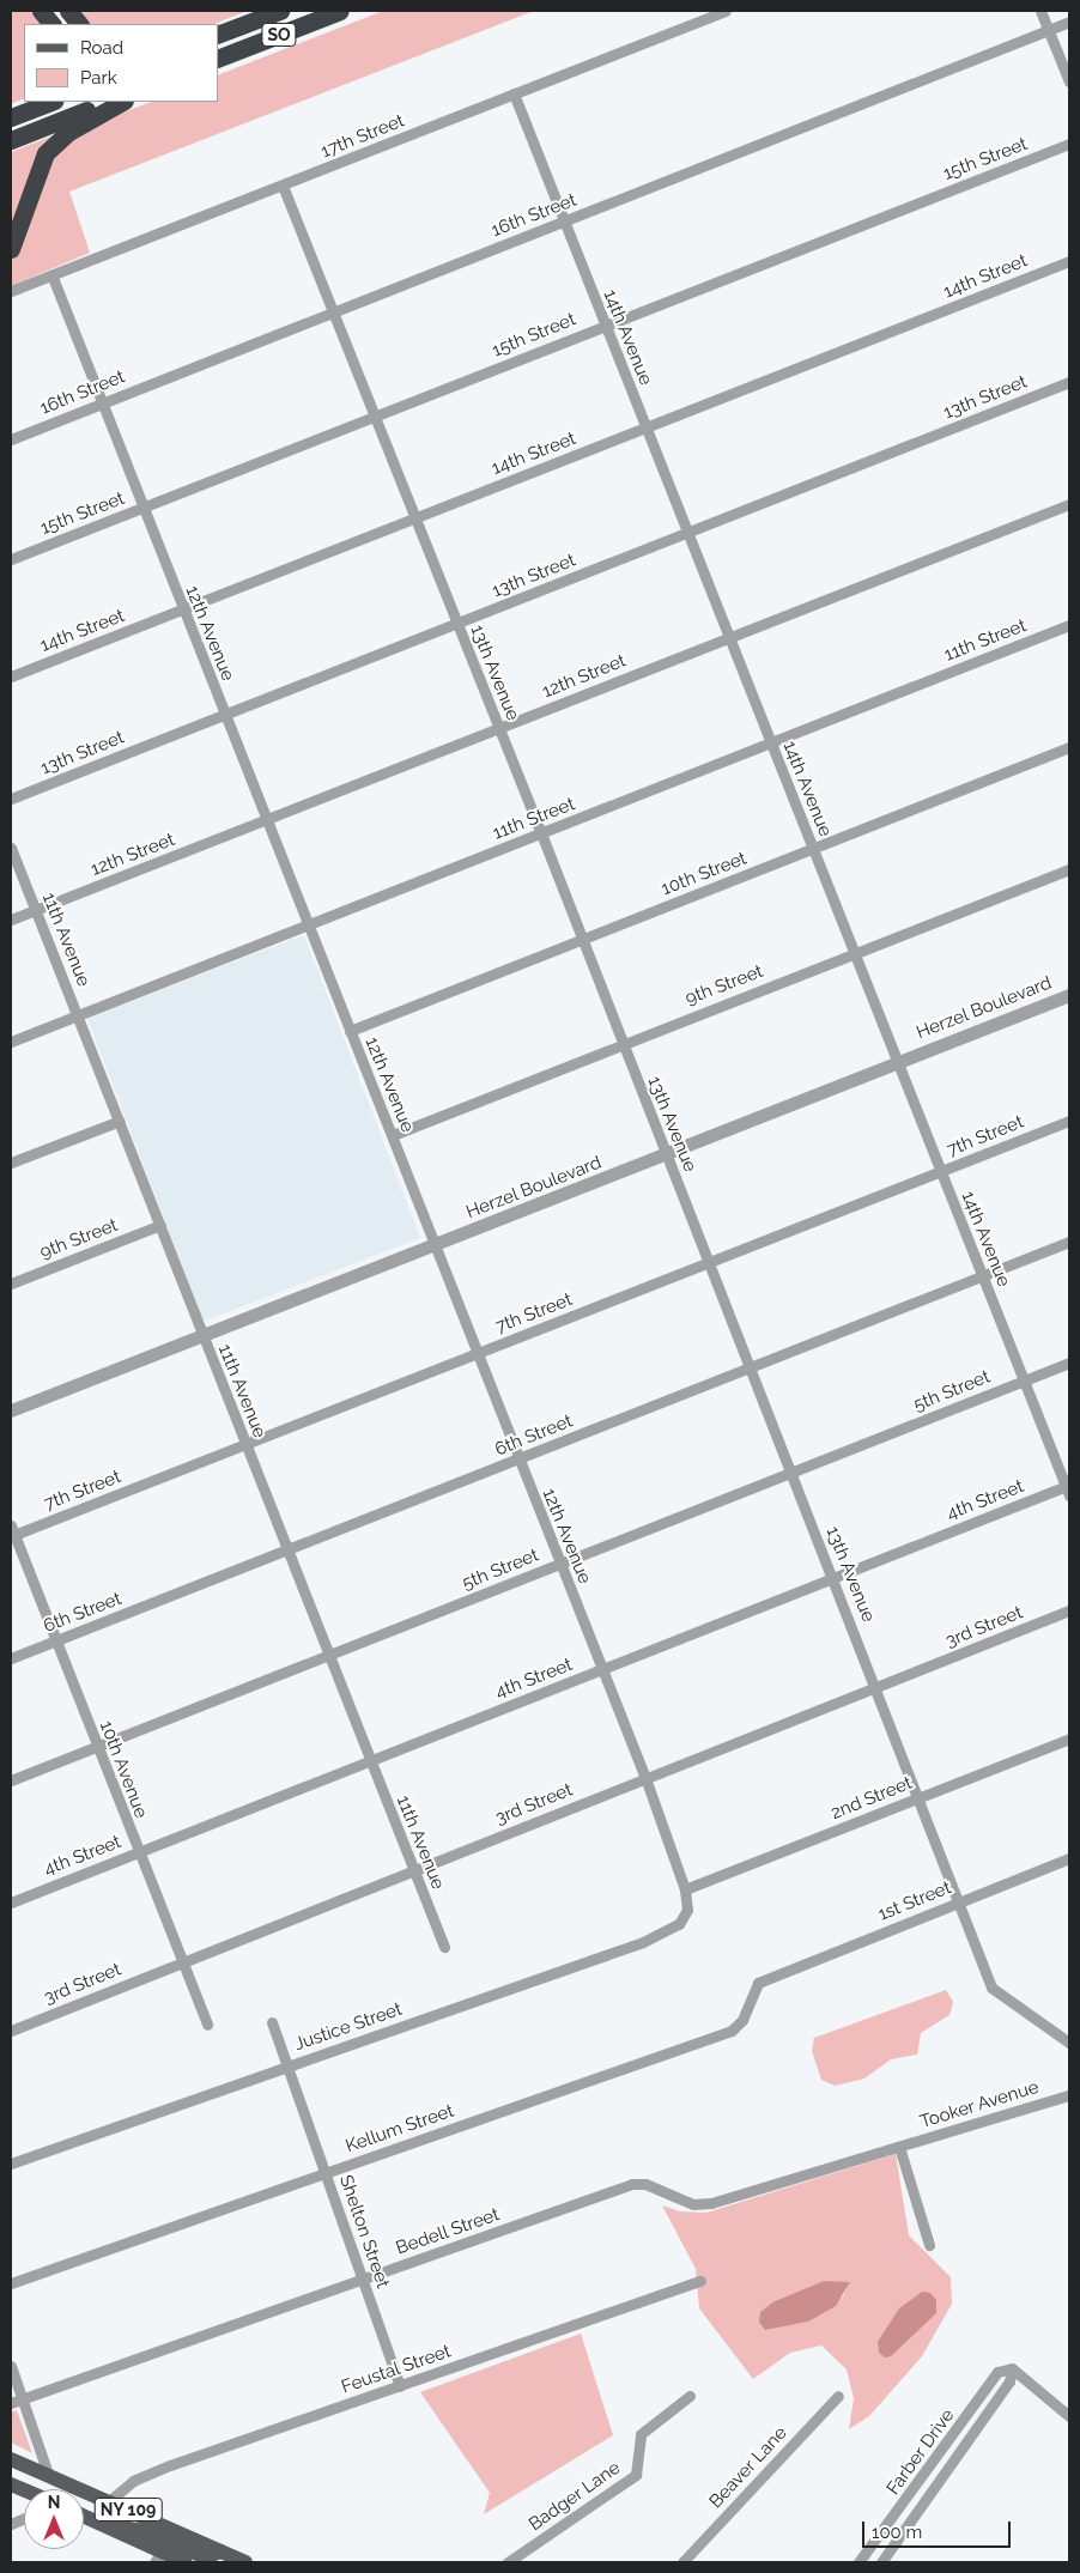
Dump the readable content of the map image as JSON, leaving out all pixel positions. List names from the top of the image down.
{
  "streets": {
    "highway": ["SO"],
    "main road": ["NY 109"],
    "street": [
      "17th Street",
      "15th Street",
      "16th Street",
      "14th Street",
      "14th Avenue",
      "13th Street",
      "12th Avenue",
      "11th Street",
      "13th Avenue",
      "12th Street",
      "10th Street",
      "11th Avenue",
      "9th Street",
      "Herzel Boulevard",
      "7th Street",
      "5th Street",
      "6th Street",
      "4th Street",
      "3rd Street",
      "10th Avenue",
      "2nd Street",
      "1st Street",
      "Justice Street",
      "Tooker Avenue",
      "Kellum Street",
      "Shelton Street",
      "Bedell Street",
      "Feustal Street",
      "Farber Drive",
      "Beaver Lane",
      "Badger Lane"
    ]
  },
  "crossings": [
    ["17th Street", "14th Avenue"],
    ["17th Street", "12th Avenue"],
    ["17th Street", "13th Avenue"],
    ["15th Street", "14th Avenue"],
    ["15th Street", "12th Avenue"],
    ["15th Street", "13th Avenue"],
    ["16th Street", "14th Avenue"],
    ["16th Street", "12th Avenue"],
    ["16th Street", "13th Avenue"],
    ["14th Street", "14th Avenue"],
    ["14th Street", "12th Avenue"],
    ["14th Street", "13th Avenue"],
    ["14th Avenue", "13th Street"],
    ["14th Avenue", "11th Street"],
    ["14th Avenue", "12th Street"],
    ["14th Avenue", "10th Street"],
    ["14th Avenue", "9th Street"],
    ["14th Avenue", "Herzel Boulevard"],
    ["14th Avenue", "7th Street"],
    ["14th Avenue", "5th Street"],
    ["14th Avenue", "6th Street"],
    ["14th Avenue", "4th Street"],
    ["13th Street", "12th Avenue"],
    ["13th Street", "13th Avenue"],
    ["12th Avenue", "11th Street"],
    ["12th Avenue", "12th Street"],
    ["12th Avenue", "10th Street"],
    ["12th Avenue", "9th Street"],
    ["12th Avenue", "Herzel Boulevard"],
    ["12th Avenue", "7th Street"],
    ["12th Avenue", "5th Street"],
    ["12th Avenue", "6th Street"],
    ["12th Avenue", "4th Street"],
    ["12th Avenue", "3rd Street"],
    ["12th Avenue", "2nd Street"],
    ["12th Avenue", "Justice Street"],
    ["11th Street", "13th Avenue"],
    ["11th Street", "11th Avenue"],
    ["13th Avenue", "12th Street"],
    ["13th Avenue", "10th Street"],
    ["13th Avenue", "9th Street"],
    ["13th Avenue", "Herzel Boulevard"],
    ["13th Avenue", "7th Street"],
    ["13th Avenue", "5th Street"],
    ["13th Avenue", "6th Street"],
    ["13th Avenue", "4th Street"],
    ["13th Avenue", "3rd Street"],
    ["13th Avenue", "2nd Street"],
    ["13th Avenue", "1st Street"],
    ["12th Street", "11th Avenue"],
    ["11th Avenue", "9th Street"],
    ["11th Avenue", "Herzel Boulevard"],
    ["11th Avenue", "7th Street"],
    ["11th Avenue", "5th Street"],
    ["11th Avenue", "6th Street"],
    ["11th Avenue", "4th Street"],
    ["11th Avenue", "3rd Street"],
    ["7th Street", "10th Avenue"],
    ["5th Street", "10th Avenue"],
    ["6th Street", "10th Avenue"],
    ["4th Street", "10th Avenue"],
    ["3rd Street", "10th Avenue"],
    ["1st Street", "Kellum Street"],
    ["Justice Street", "Shelton Street"],
    ["Tooker Avenue", "Bedell Street"],
    ["Kellum Street", "Shelton Street"],
    ["Shelton Street", "Bedell Street"],
    ["Shelton Street", "Feustal Street"],
    ["Feustal Street", "NY 109"]
  ],
  "legend": ["Road", "Park"],
  "scale_bar": "100 m",
  "north": "top"
}
